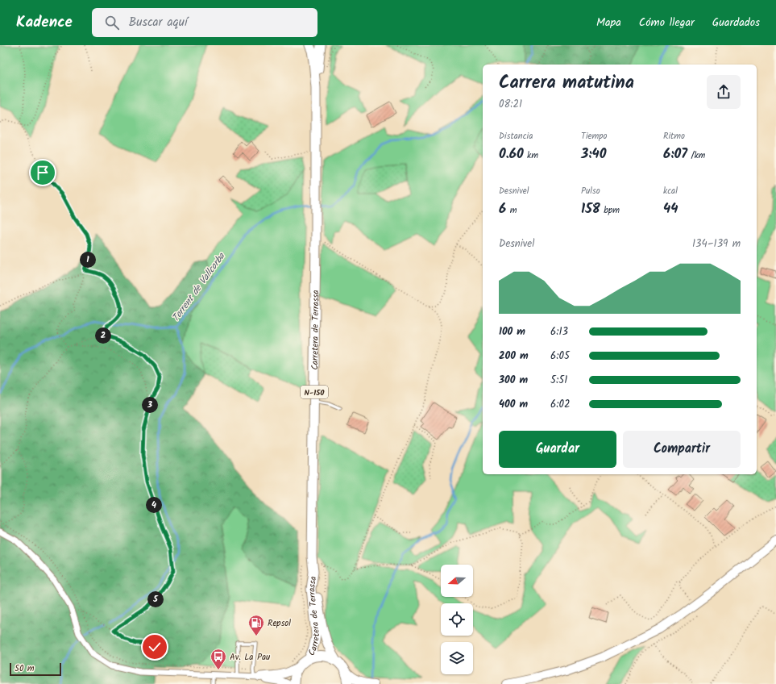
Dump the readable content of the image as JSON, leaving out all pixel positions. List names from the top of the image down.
{
  "streets": {
    "main road": ["Carretera de Terrassa", "N-150"]
  },
  "crossings": [
    ["Carretera de Terrassa", "N-150"]
  ],
  "water": ["Torrent de Vallcorba"],
  "places": {
    "fuel station": ["Repsol"],
    "bus stop": ["Av. La Pau"]
  },
  "scale_bar": "50 m",
  "north": "left",
  "page": {
    "header": "Kadence",
    "search": "Buscar aquí",
    "nav": ["Mapa", "Cómo llegar", "Guardados"],
    "heading": ["Carrera matutina", "08:21"],
    "stats": [
      ["Distancia", "0.60 km"],
      ["Tiempo", "3:40"],
      ["Ritmo", "6:07 /km"],
      ["Desnivel", "6 m"],
      ["Pulso", "158 bpm"],
      ["kcal", "44"]
    ],
    "chart": ["Desnivel", "134–139 m"],
    "pins": [
      "1",
      "2",
      "3",
      "4",
      "5"
    ],
    "list": [
      {
        "name": "100 m",
        "note": "6:13"
      },
      {
        "name": "200 m",
        "note": "6:05"
      },
      {
        "name": "300 m",
        "note": "5:51"
      },
      {
        "name": "400 m",
        "note": "6:02"
      }
    ],
    "buttons": ["Guardar", "Compartir"],
    "scale": "50 m"
  }
}
